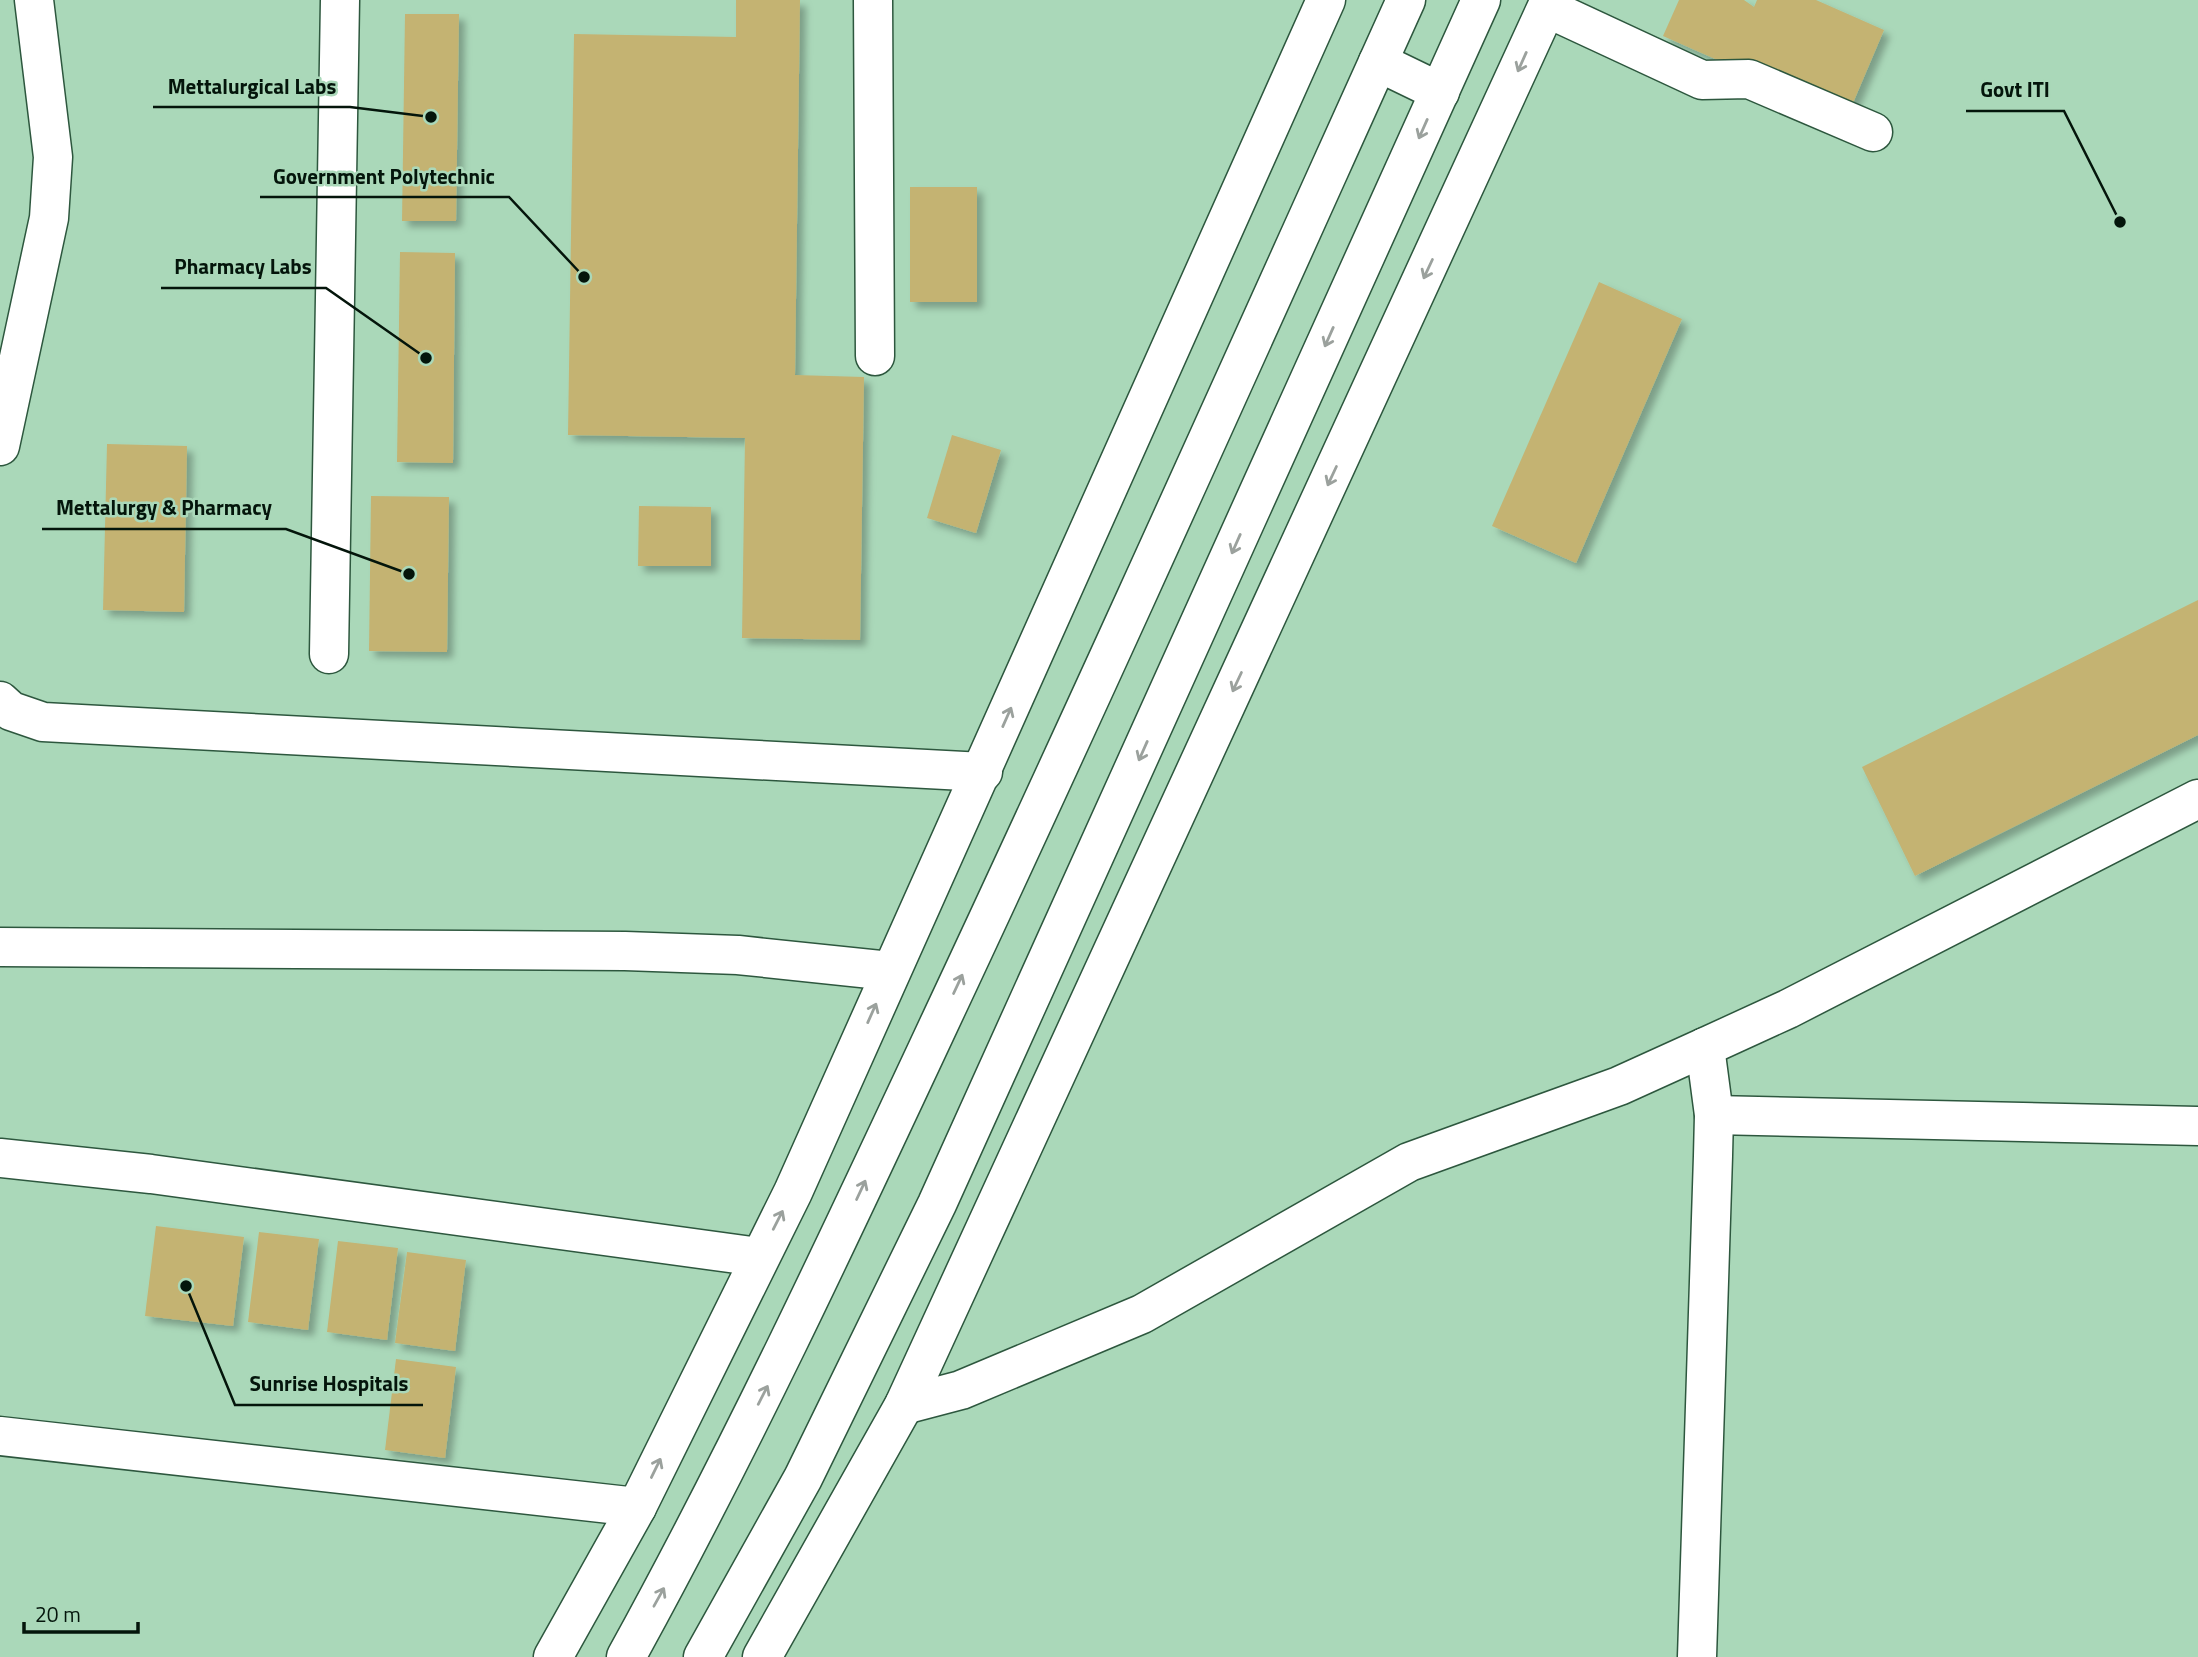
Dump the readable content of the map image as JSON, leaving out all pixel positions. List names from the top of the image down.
{
  "places": [
    "Mettalurgical Labs",
    "Govt ITI",
    "Government Polytechnic",
    "Pharmacy Labs",
    "Mettalurgy & Pharmacy",
    "Sunrise Hospitals"
  ],
  "scale_bar": "20 m"
}
